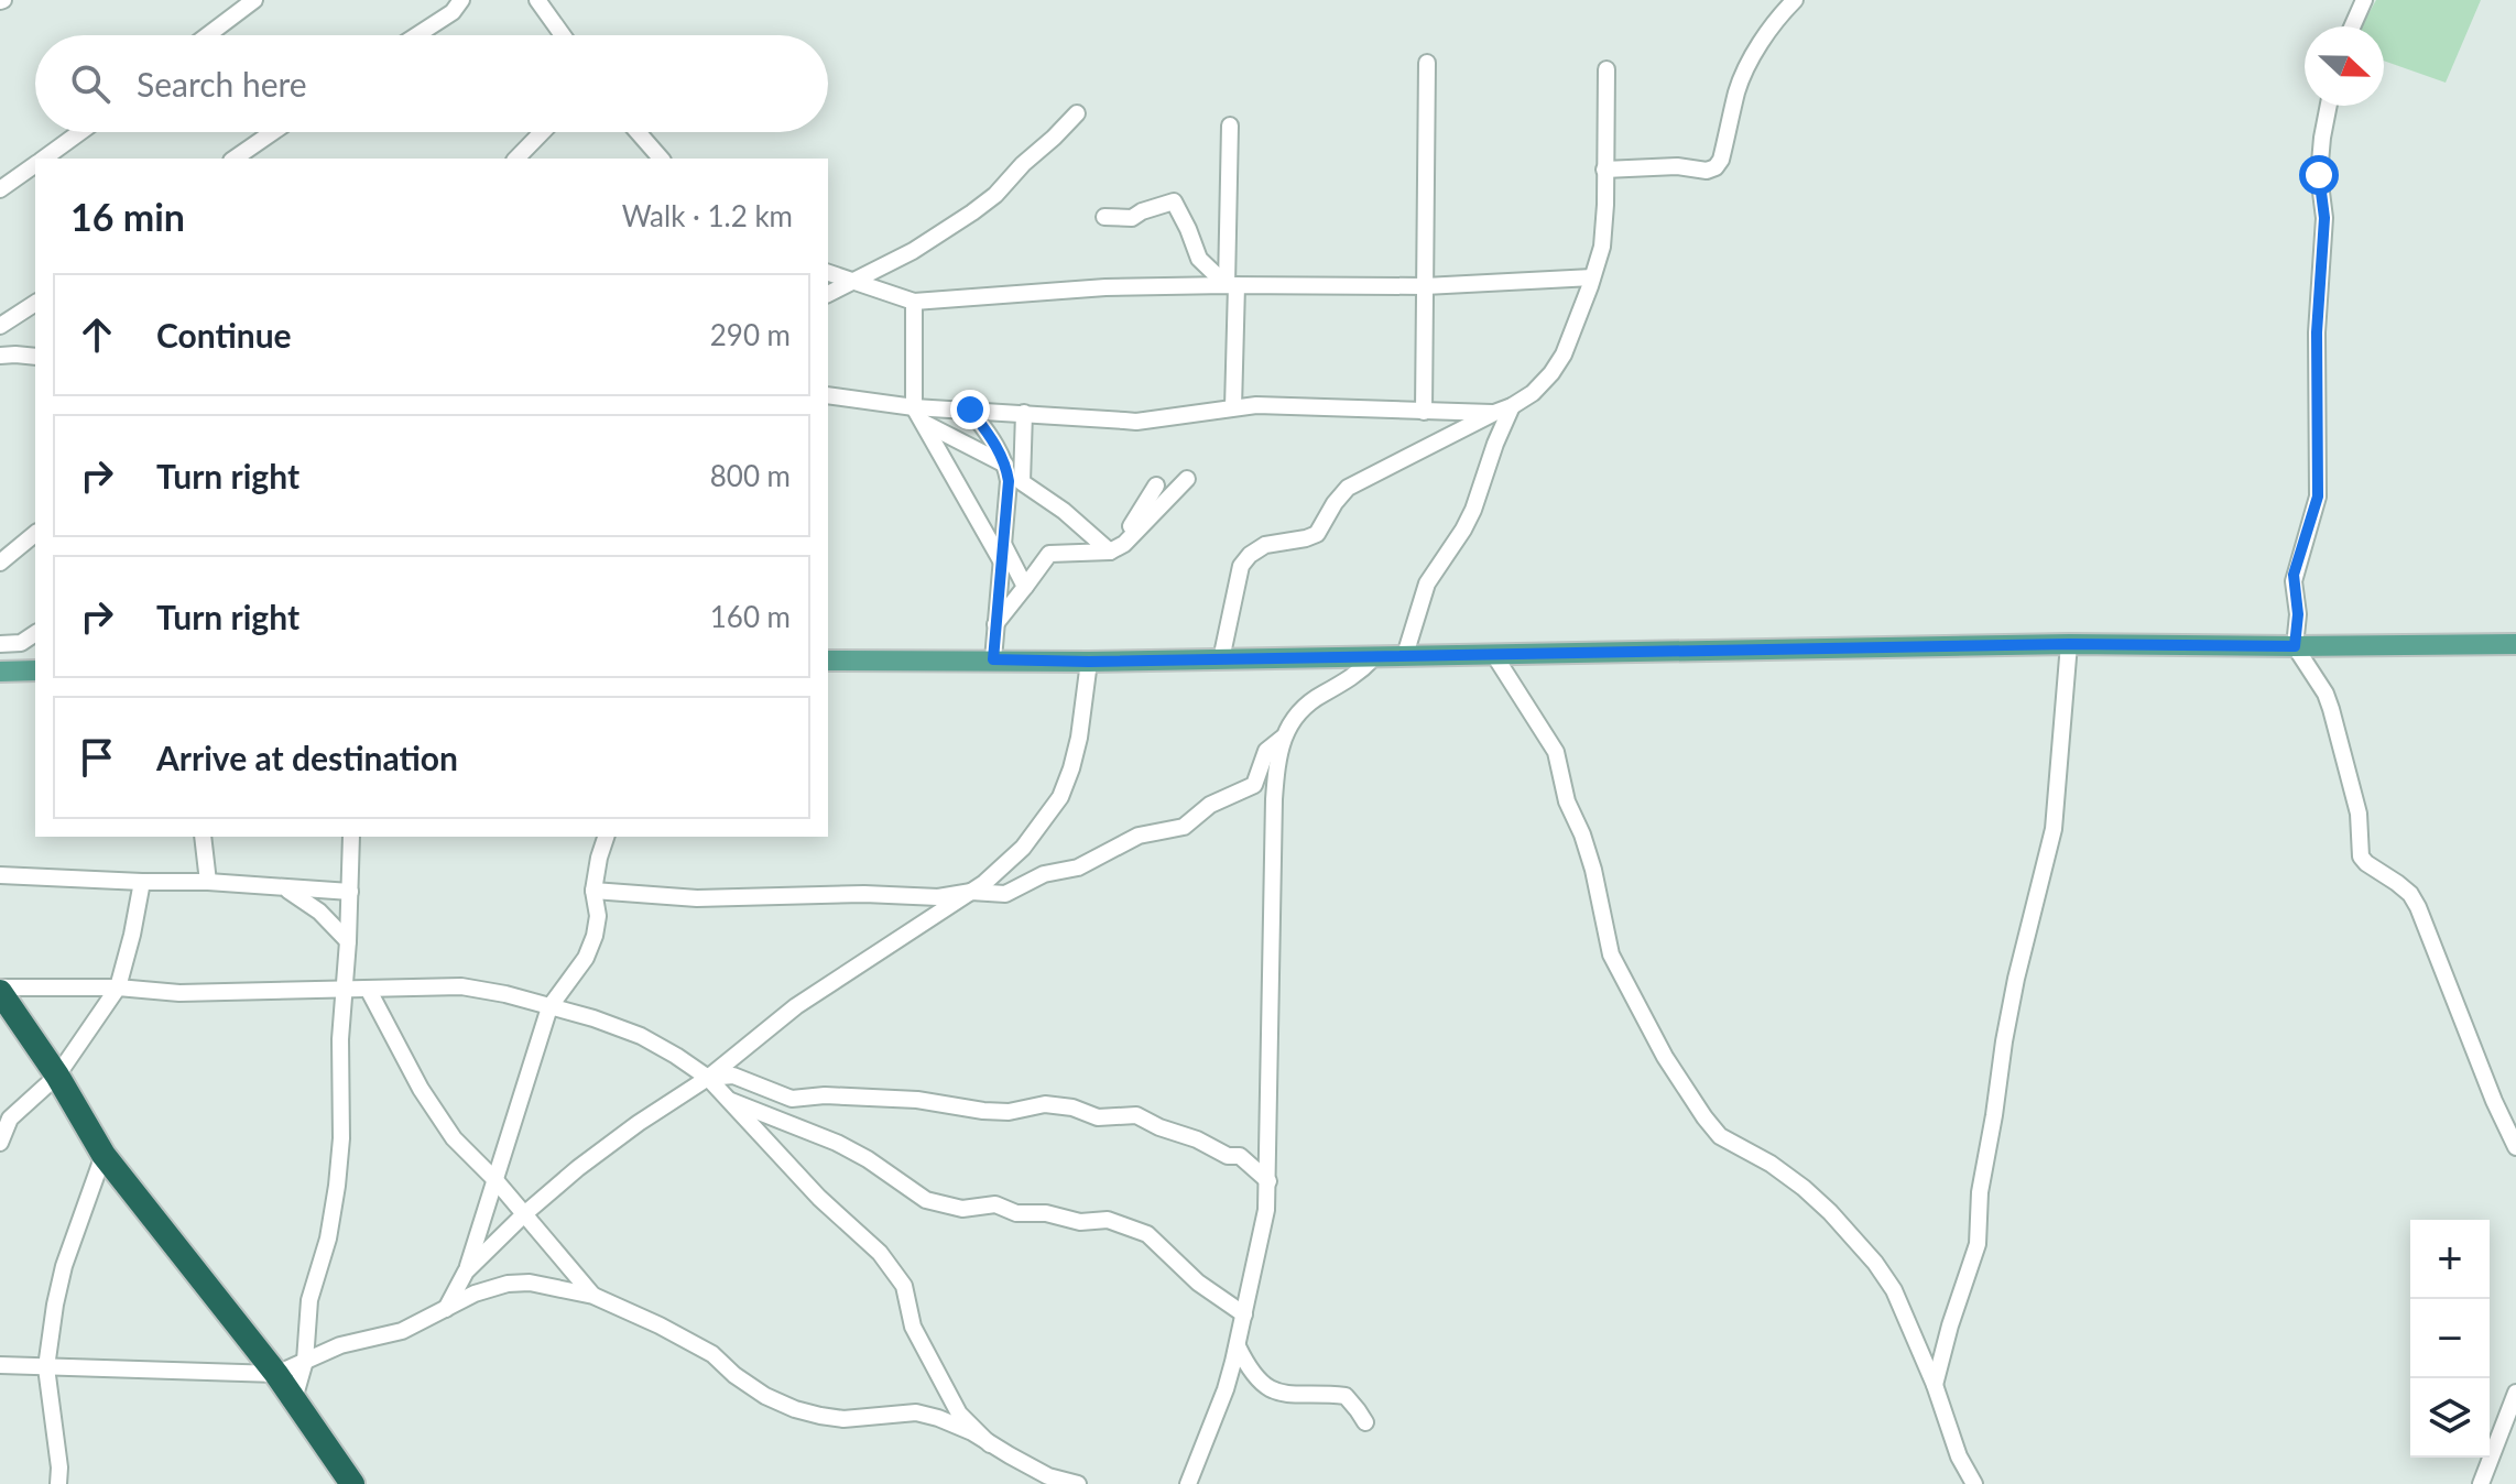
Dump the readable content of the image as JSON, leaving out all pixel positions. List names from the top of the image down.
{
  "north": "right",
  "page": {
    "search": "Search here",
    "heading": ["16 min", "Walk · 1.2 km"],
    "list": [
      ["Continue", "290 m"],
      ["Turn right", "800 m"],
      ["Turn right", "160 m"],
      "Arrive at destination"
    ],
    "map_buttons": ["+", "−"]
  }
}
